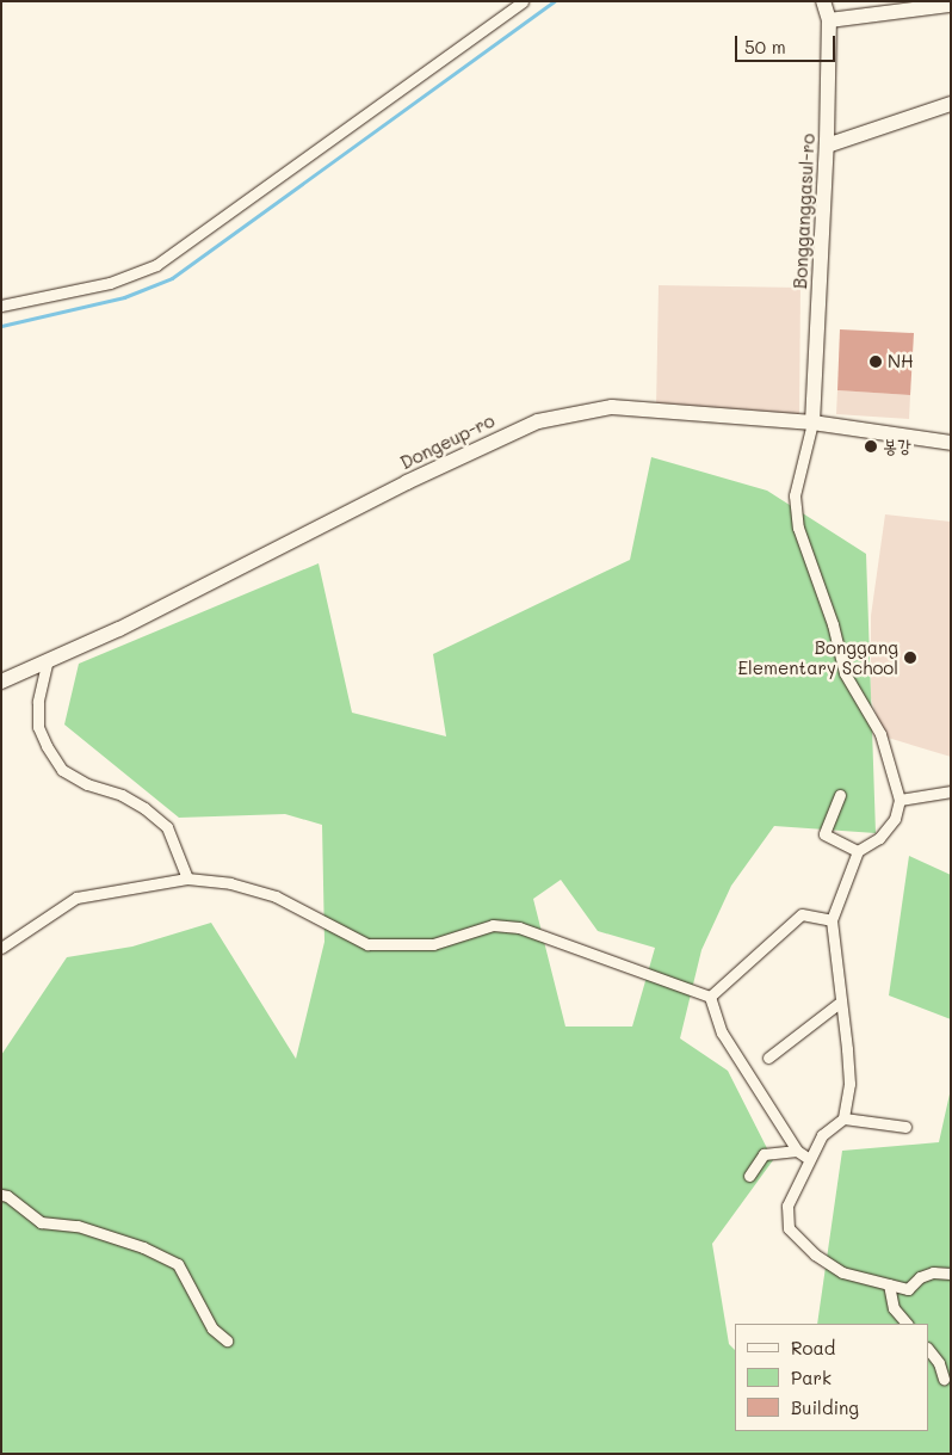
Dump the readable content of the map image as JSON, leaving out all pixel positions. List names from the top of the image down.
{
  "streets": {
    "main road": ["Bongganggasul-ro", "Dongeup-ro"]
  },
  "crossings": [
    ["Bongganggasul-ro", "Dongeup-ro"]
  ],
  "places": ["NH", "봉강", "Bonggang Elementary School"],
  "legend": ["Road", "Park", "Building"],
  "scale_bar": "50 m"
}
